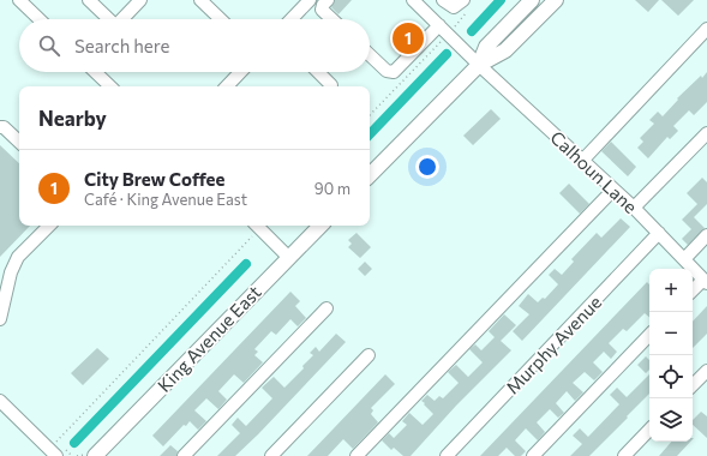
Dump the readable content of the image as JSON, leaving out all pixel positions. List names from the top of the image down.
{
  "streets": {
    "main road": ["King Avenue East"],
    "street": ["Calhoun Lane", "Murphy Avenue"]
  },
  "crossings": [
    ["Calhoun Lane", "Murphy Avenue"]
  ],
  "page": {
    "search": "Search here",
    "pins": "1",
    "heading": "Nearby",
    "list": [
      {
        "mark": "1",
        "name": "City Brew Coffee",
        "note": "Café · King Avenue East",
        "value": "90 m"
      }
    ],
    "map_buttons": ["+", "−"]
  }
}
